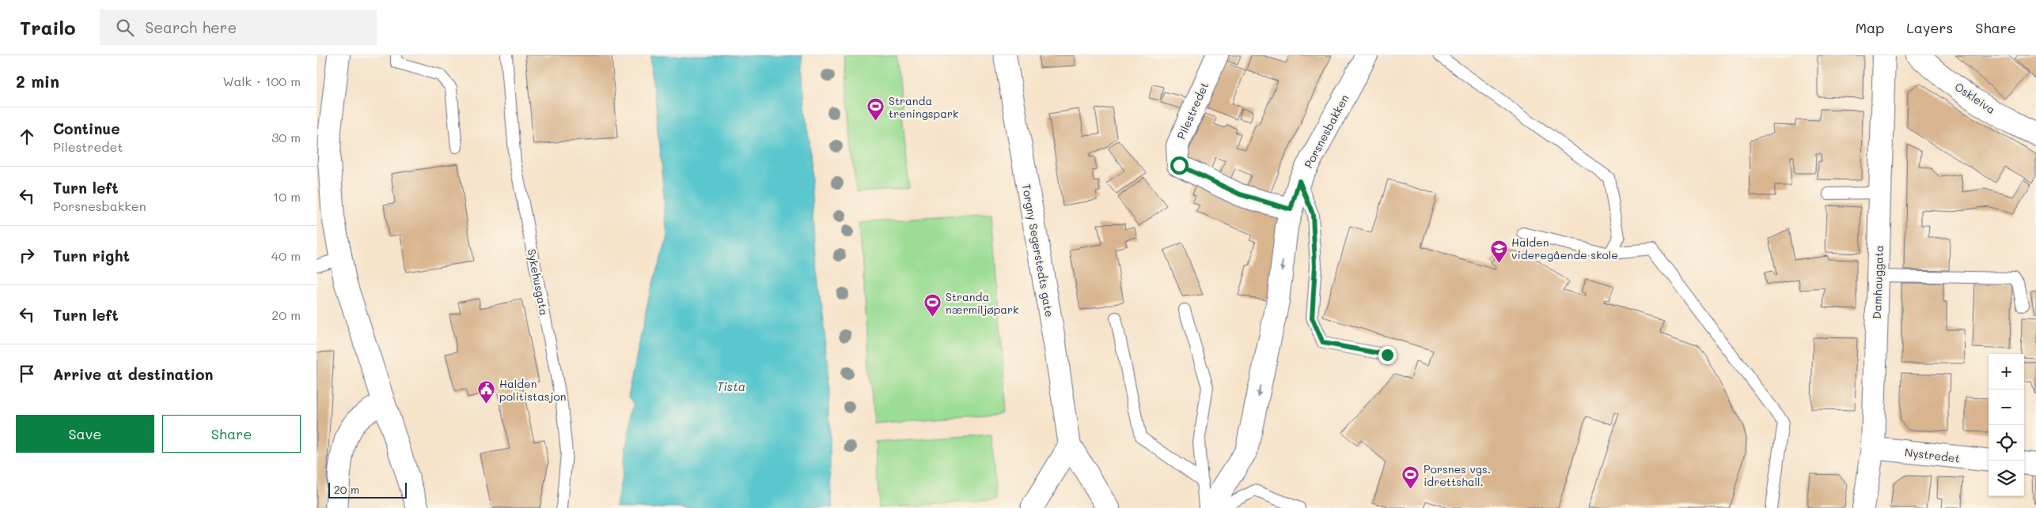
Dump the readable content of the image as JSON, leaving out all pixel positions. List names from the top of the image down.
{
  "streets": {
    "street": [
      "Oskleiva",
      "Pilestredet",
      "Porsnesbakken",
      "Torgny Segerstedts gate",
      "Damhauggata",
      "Nystredet"
    ],
    "lane": ["Sykehusgata"]
  },
  "crossings": [
    ["Pilestredet", "Porsnesbakken"],
    ["Damhauggata", "Nystredet"]
  ],
  "one_way": ["Porsnesbakken"],
  "water": ["Tista"],
  "places": {
    "sports": ["Stranda treningspark", "Stranda nærmiljøpark", "Porsnes vgs. idrettshall."],
    "school or university": ["Halden videregående skole"],
    "public building": ["Halden politistasjon"]
  },
  "scale_bar": "20 m",
  "page": {
    "header": "Trailo",
    "search": "Search here",
    "nav": ["Map", "Layers", "Share"],
    "heading": ["2 min", "Walk · 100 m"],
    "list": [
      ["Continue", "Pilestredet", "30 m"],
      ["Turn left", "Porsnesbakken", "10 m"],
      ["Turn right", "40 m"],
      ["Turn left", "20 m"],
      "Arrive at destination"
    ],
    "map_buttons": ["+", "−"],
    "buttons": ["Save", "Share"],
    "scale": "20 m"
  }
}
